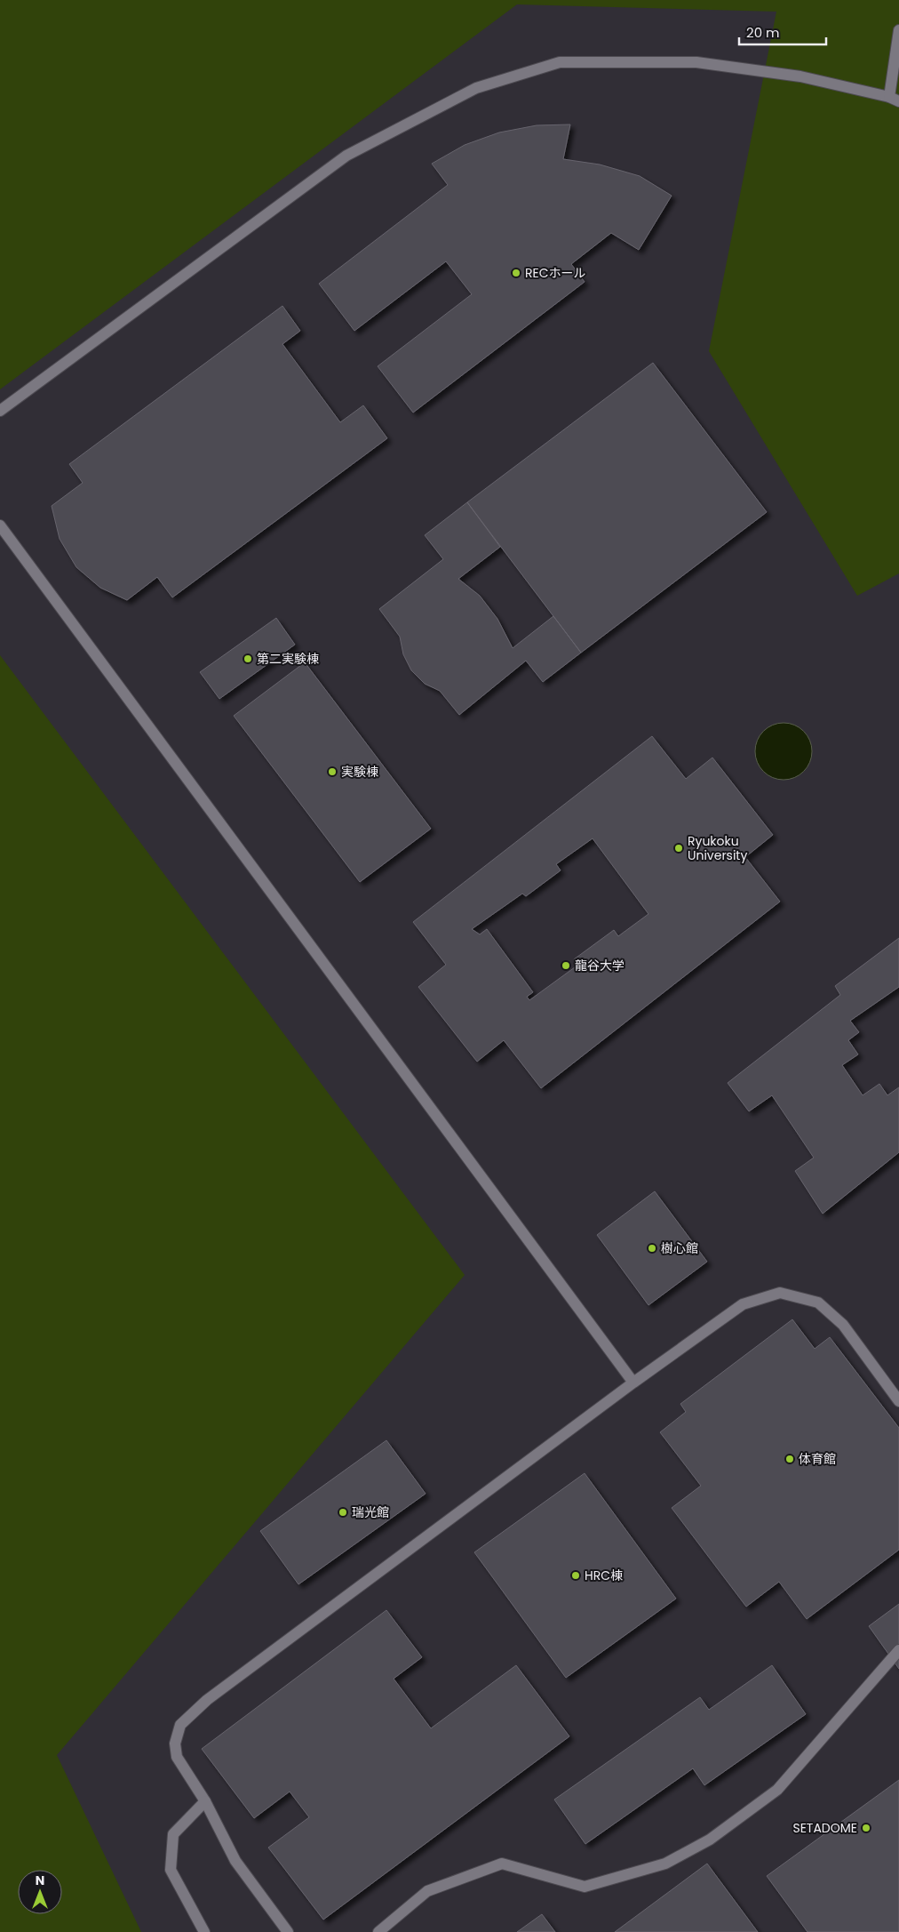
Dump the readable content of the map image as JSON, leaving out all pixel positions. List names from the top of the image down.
{
  "places": [
    "RECホール",
    "第二実験棟",
    "実験棟",
    "Ryukoku University",
    "龍谷大学",
    "樹心館",
    "体育館",
    "瑞光館",
    "HRC棟",
    "SETADOME"
  ],
  "scale_bar": "20 m",
  "north": "top"
}
